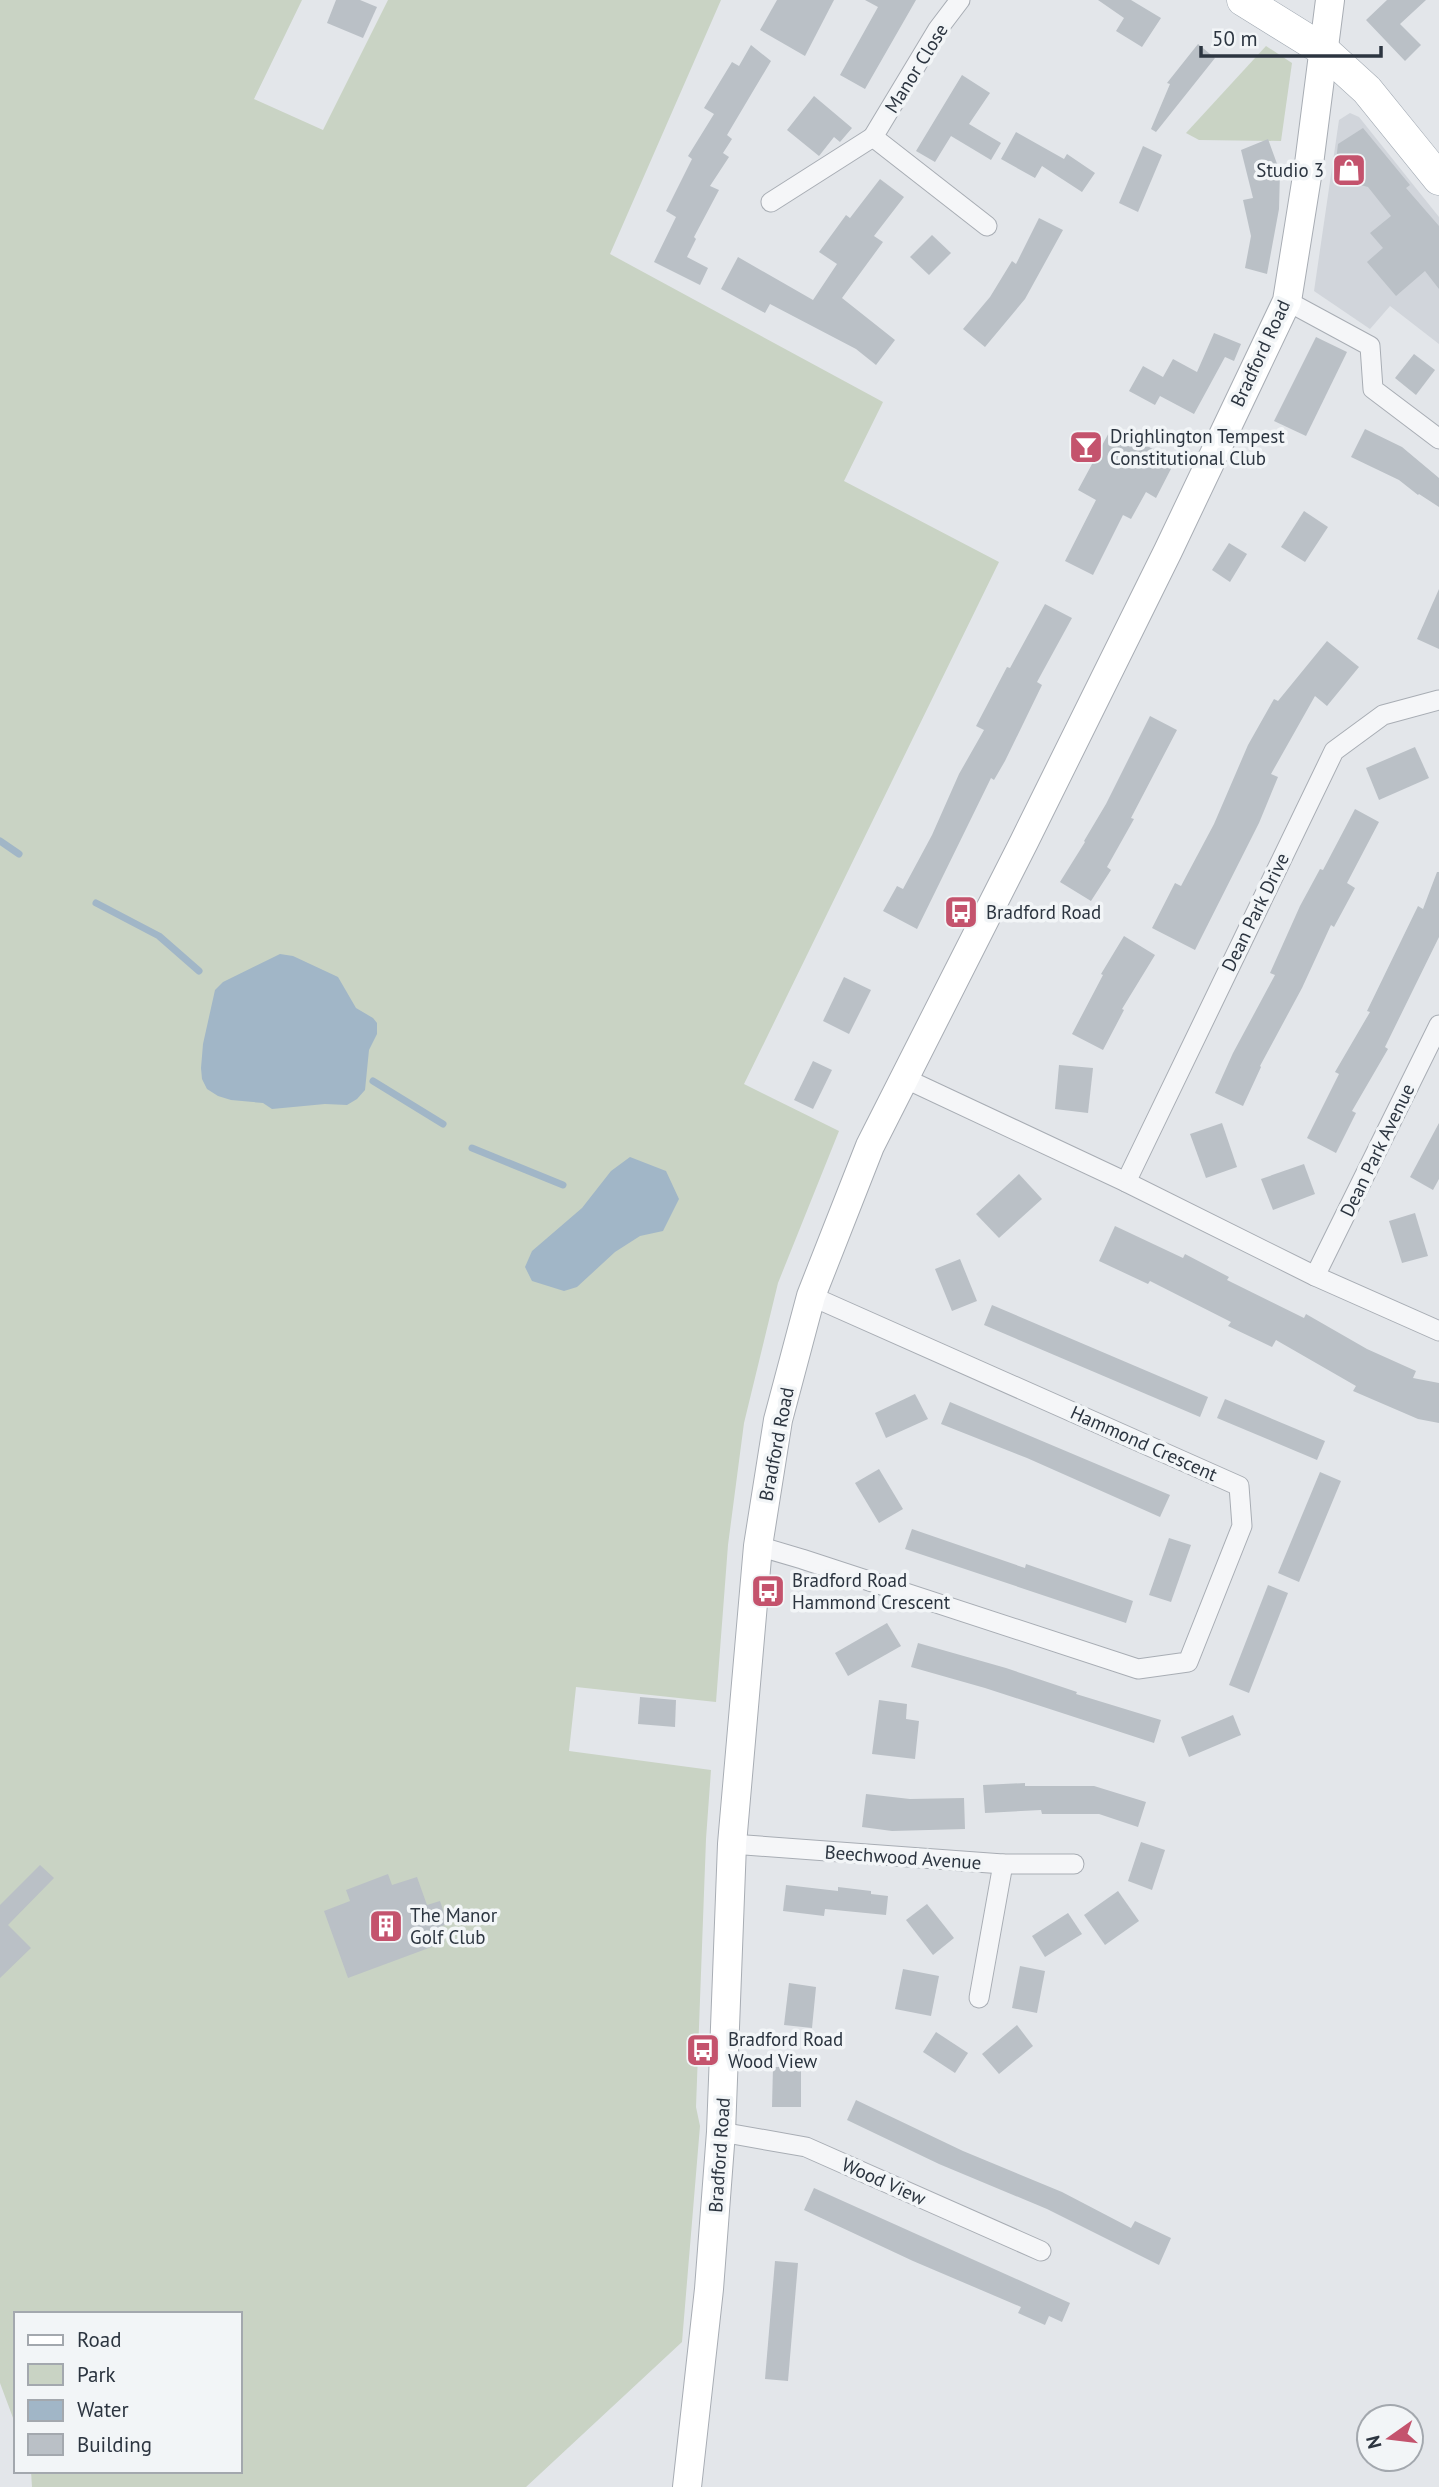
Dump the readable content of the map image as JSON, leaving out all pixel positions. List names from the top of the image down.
{
  "streets": {
    "main road": ["Bradford Road"],
    "street": [
      "Manor Close",
      "Dean Park Drive",
      "Dean Park Avenue",
      "Hammond Crescent",
      "Beechwood Avenue",
      "Wood View"
    ]
  },
  "crossings": [
    ["Bradford Road", "Hammond Crescent"],
    ["Bradford Road", "Beechwood Avenue"],
    ["Bradford Road", "Wood View"]
  ],
  "places": {
    "shop": ["Studio 3"],
    "bar": ["Drighlington Tempest Constitutional Club"],
    "bus stop": ["Bradford Road", "Bradford Road Hammond Crescent", "Bradford Road Wood View"],
    "building": ["The Manor Golf Club"]
  },
  "legend": [
    "Road",
    "Park",
    "Water",
    "Building"
  ],
  "scale_bar": "50 m",
  "north": "left"
}
